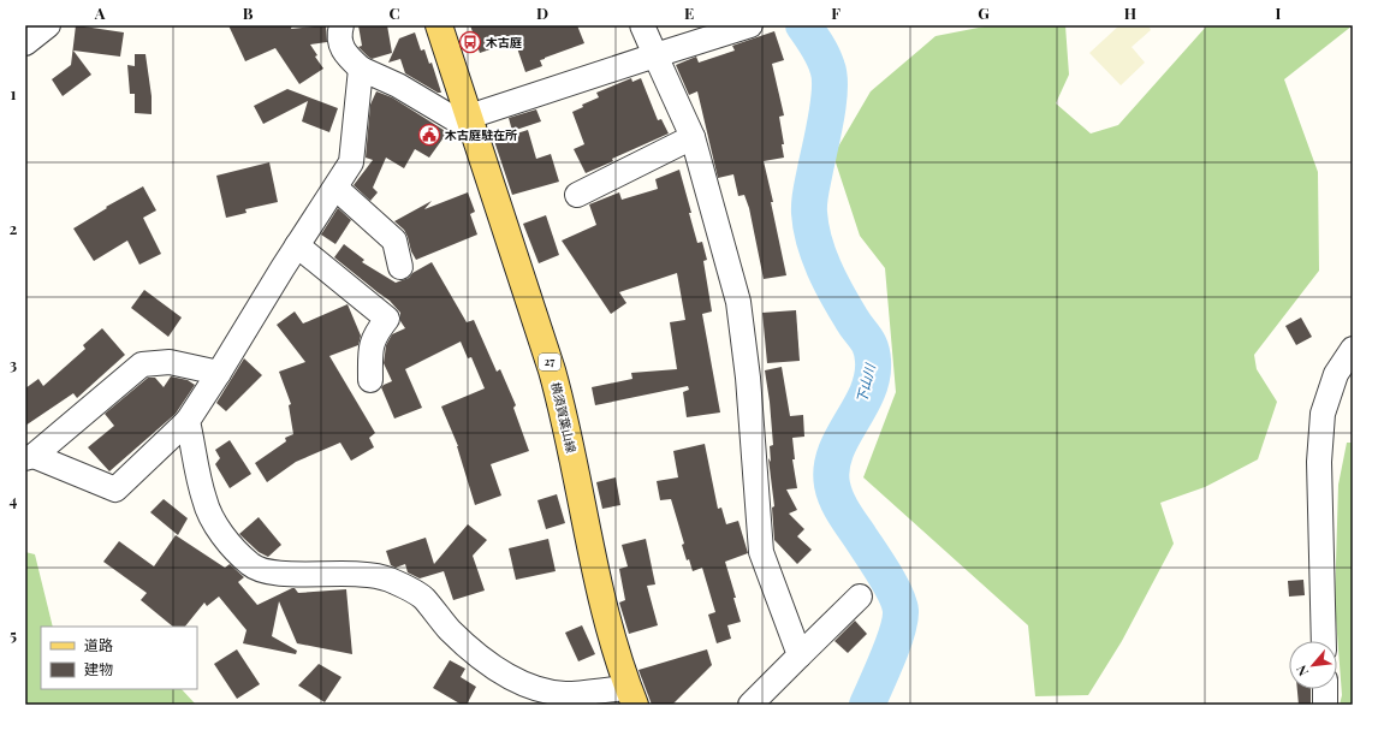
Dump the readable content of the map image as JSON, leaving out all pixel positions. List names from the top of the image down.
{
  "streets": {
    "main road": ["27", "横須賀葉山線"]
  },
  "water": ["下山川"],
  "places": {
    "bus stop": ["木古庭"],
    "public building": ["木古庭駐在所"]
  },
  "legend": ["道路", "建物"],
  "north": "bottom left",
  "grid": {
    "columns": [
      "A",
      "B",
      "C",
      "D",
      "E",
      "F",
      "G",
      "H",
      "I"
    ],
    "rows": [
      "1",
      "2",
      "3",
      "4",
      "5"
    ]
  }
}
